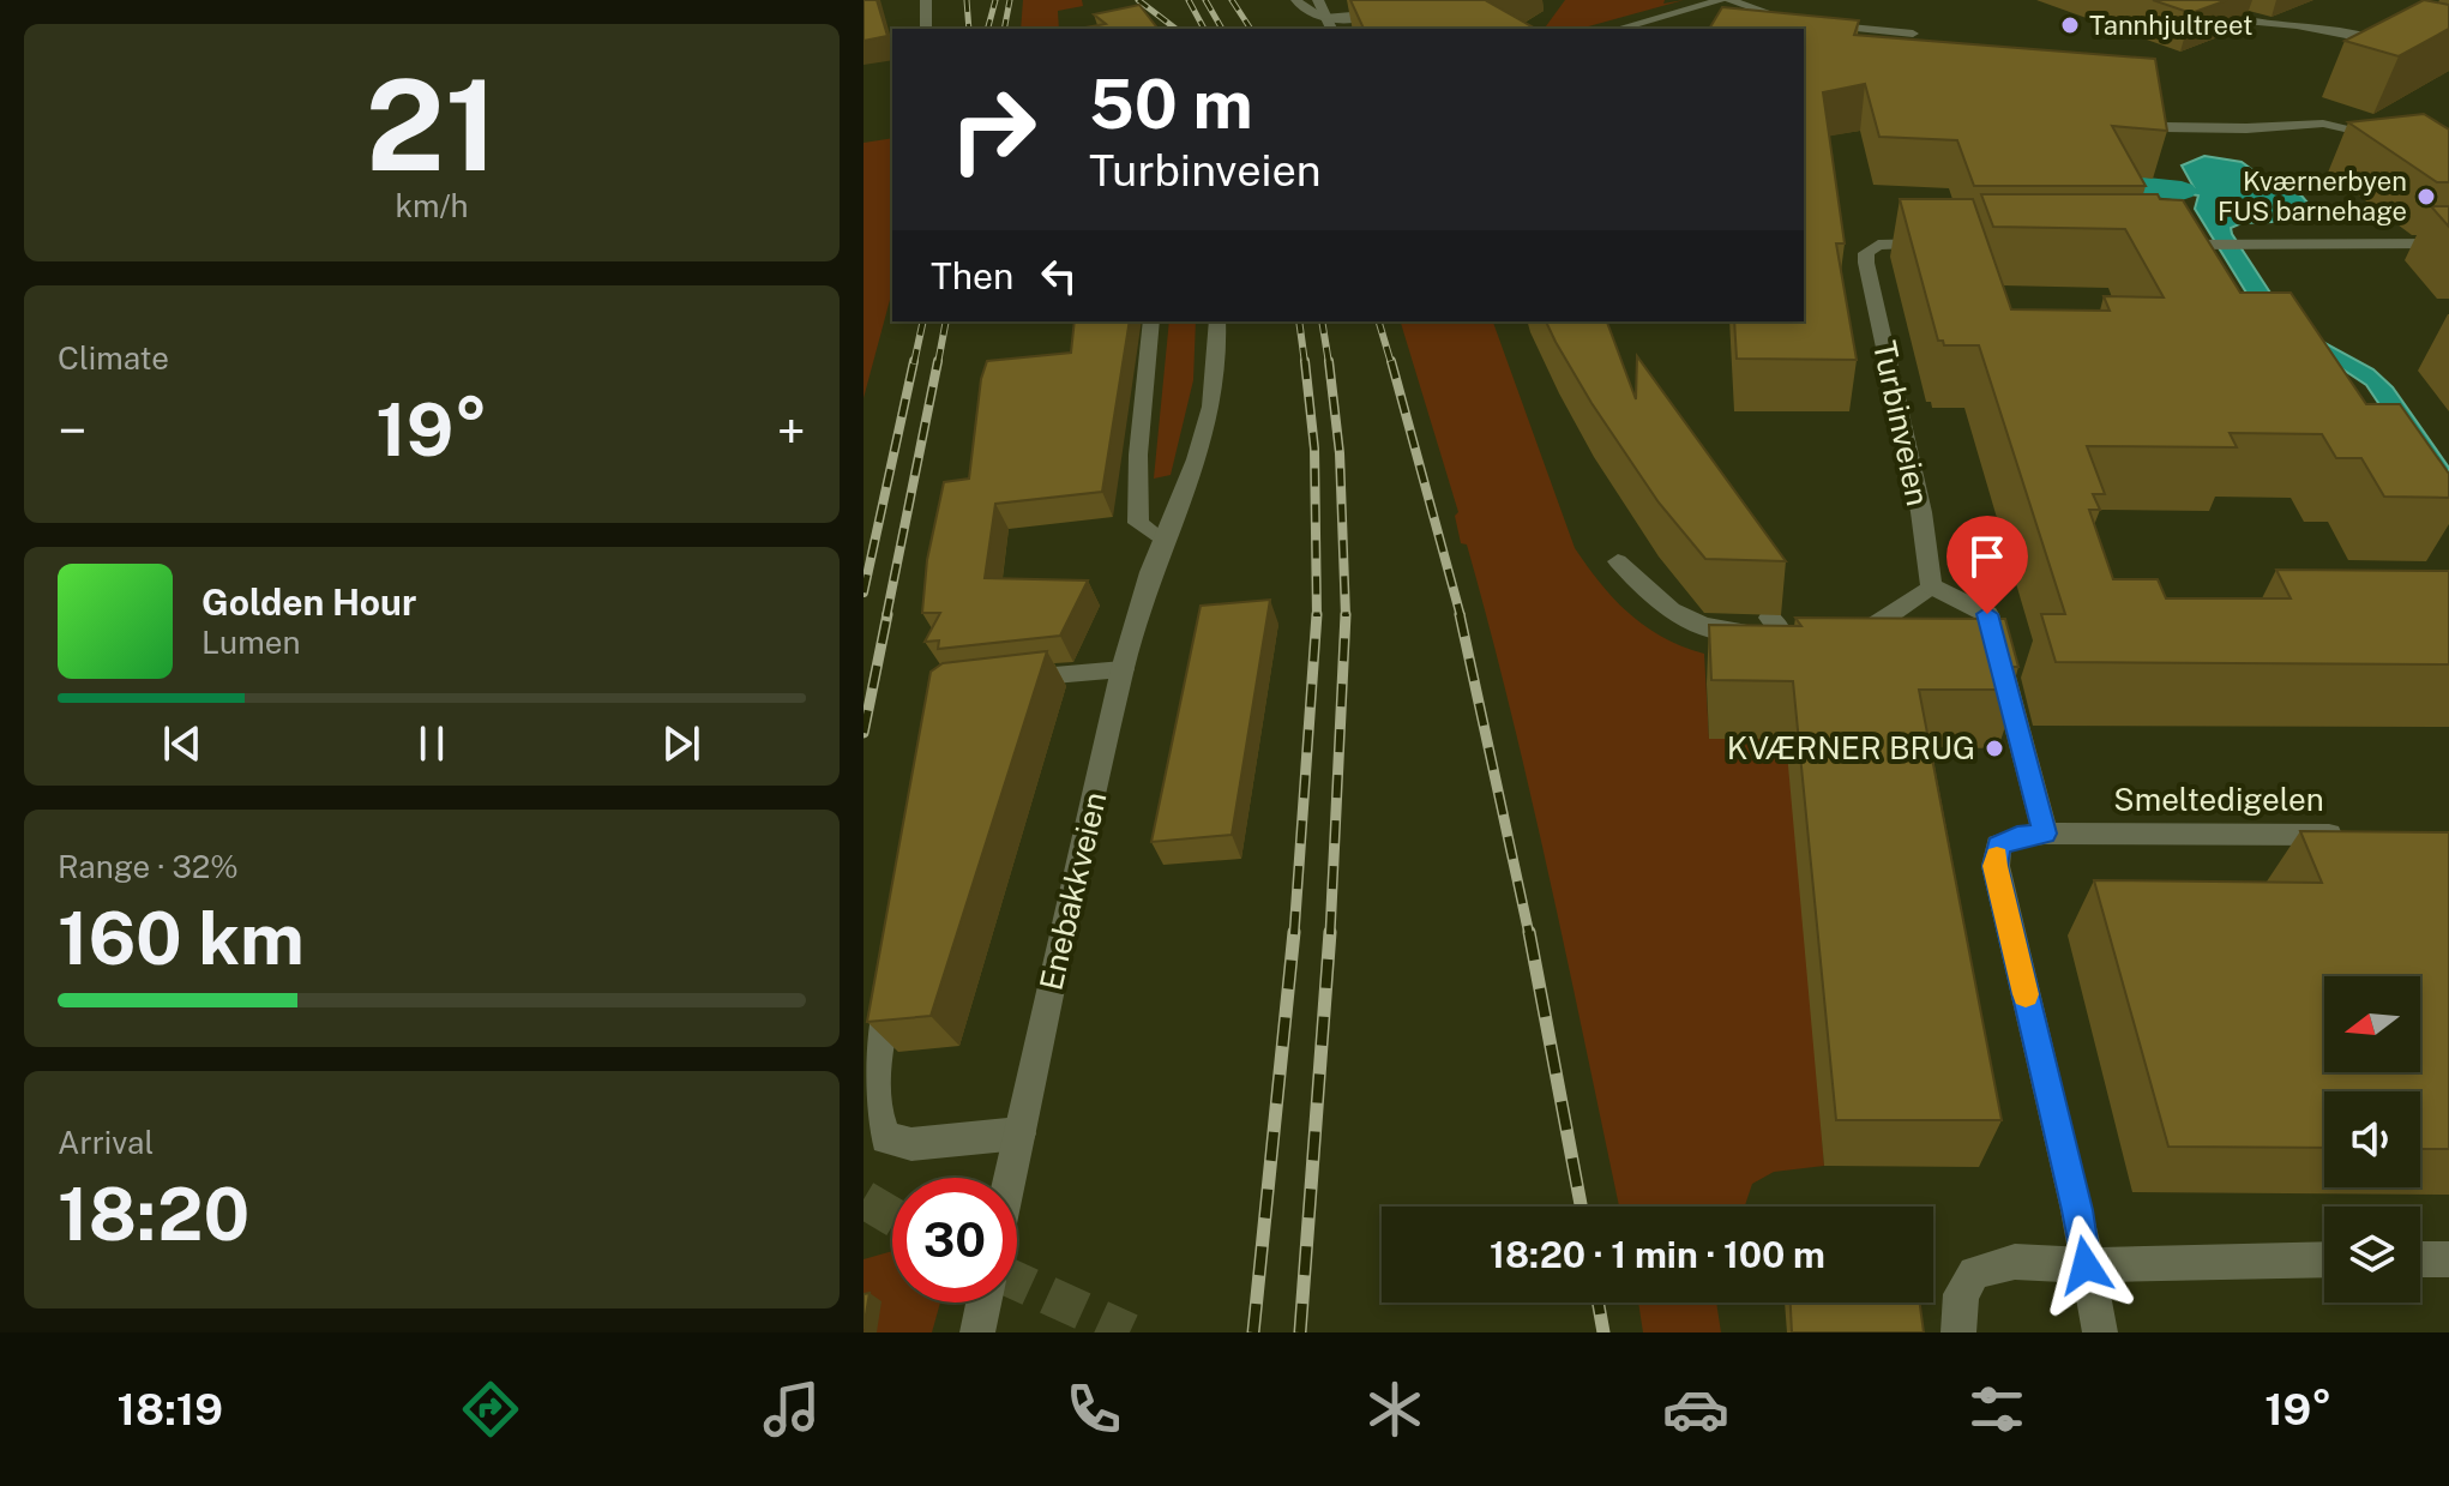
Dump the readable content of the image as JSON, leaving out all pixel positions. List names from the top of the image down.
{
  "streets": {
    "street": ["Turbinveien", "Smeltedigelen", "Enebakkveien"]
  },
  "places": ["Tannhjultreet", "Kværnerbyen FUS barnehage", "KVÆRNER BRUG"],
  "north": "left",
  "page": {
    "tile": [
      ["21", "km/h"],
      "Climate",
      ["Range · 32%", "160 km"],
      ["Arrival", "18:20"]
    ],
    "turn": ["50 m", "Turbinveien"],
    "then": "Then",
    "heat": ["−", "19°", "+"],
    "song": ["Golden Hour", "Lumen"],
    "limit": "30",
    "trip": "18:20 · 1 min · 100 m",
    "tabs": ["18:19", "19°"]
  }
}
